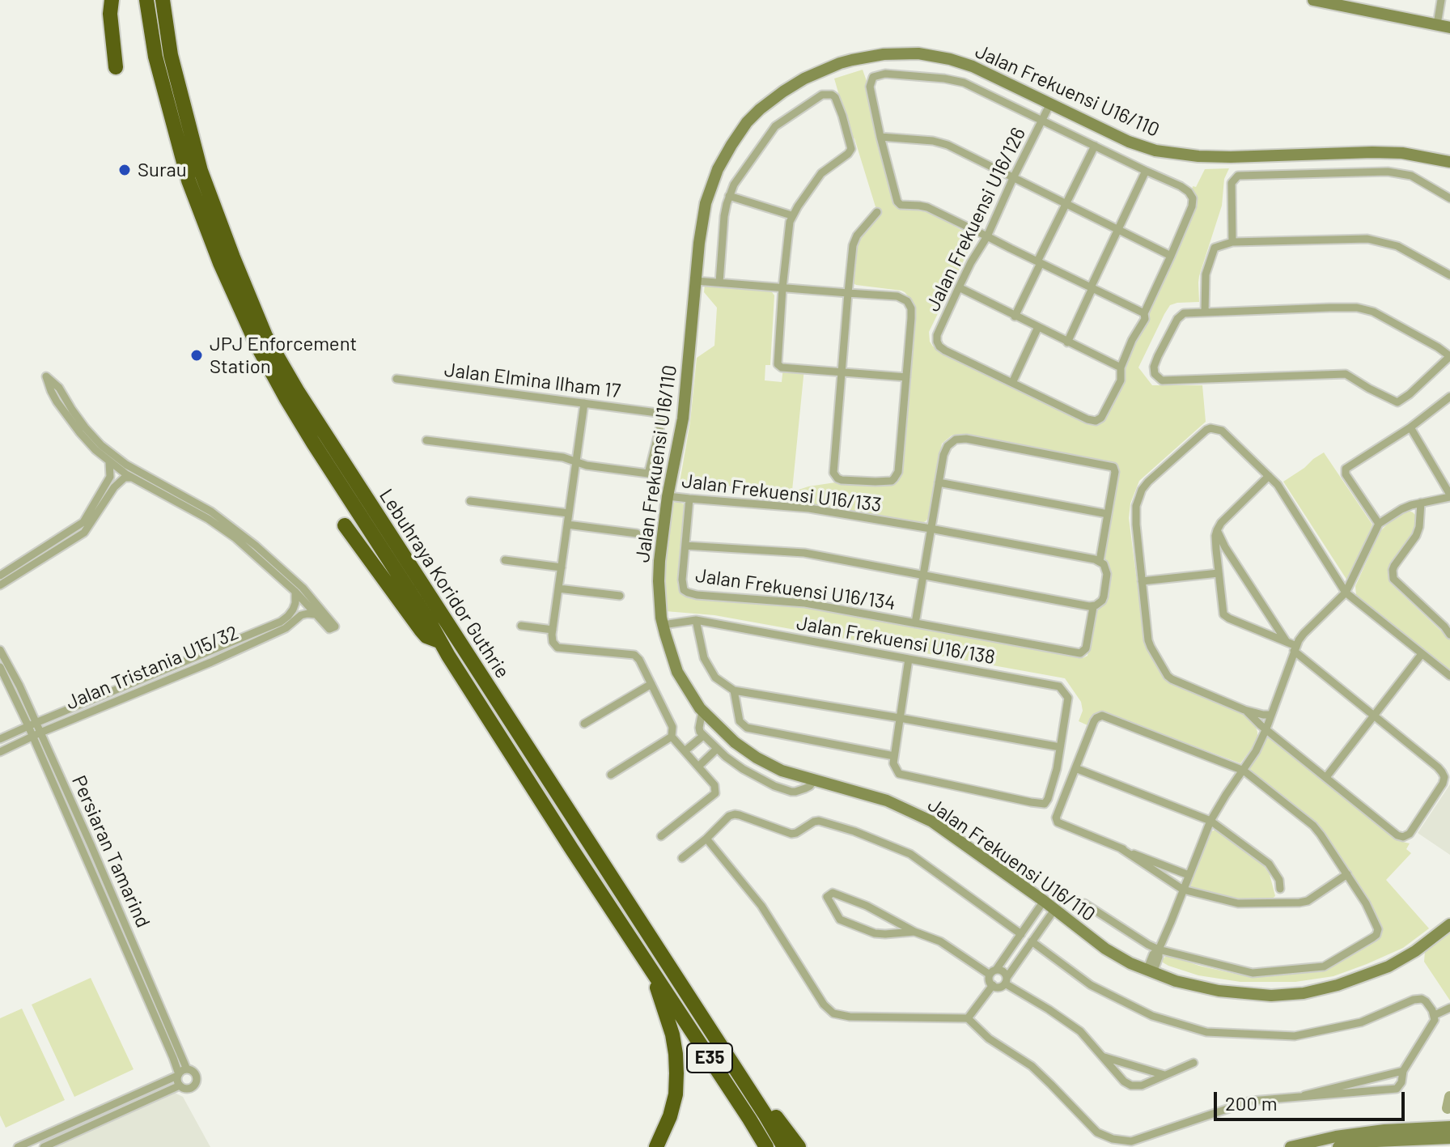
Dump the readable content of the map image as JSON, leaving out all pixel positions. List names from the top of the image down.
{
  "streets": {
    "highway": ["Lebuhraya Koridor Guthrie", "E35"],
    "street": [
      "Jalan Frekuensi U16/110",
      "Jalan Frekuensi U16/126",
      "Jalan Elmina Ilham 17",
      "Jalan Frekuensi U16/133",
      "Jalan Frekuensi U16/134",
      "Jalan Frekuensi U16/138",
      "Jalan Tristania U15/32",
      "Persiaran Tamarind"
    ]
  },
  "crossings": [
    ["Jalan Frekuensi U16/110", "Jalan Frekuensi U16/126"],
    ["Jalan Frekuensi U16/110", "Jalan Frekuensi U16/133"],
    ["Jalan Frekuensi U16/110", "Jalan Frekuensi U16/138"],
    ["Jalan Frekuensi U16/133", "Jalan Frekuensi U16/134"],
    ["Jalan Tristania U15/32", "Persiaran Tamarind"]
  ],
  "places": ["Surau", "JPJ Enforcement Station"],
  "scale_bar": "200 m"
}
